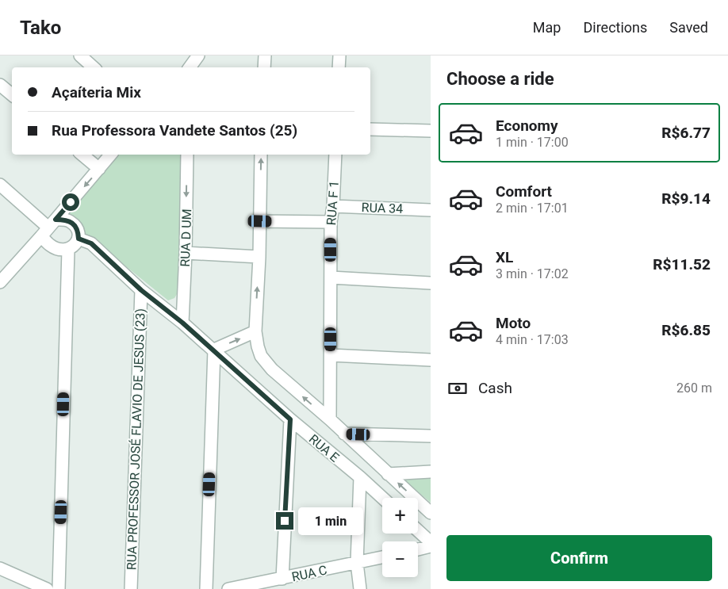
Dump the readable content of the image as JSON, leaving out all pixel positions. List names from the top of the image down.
{
  "streets": {
    "street": [
      "RUA F 1",
      "RUA 34",
      "RUA D UM",
      "RUA PROFESSOR JOSÉ FLAVIO DE JESUS (23)",
      "RUA E",
      "RUA C"
    ]
  },
  "crossings": [
    ["RUA F 1", "RUA 34"],
    ["RUA F 1", "RUA E"],
    ["RUA D UM", "RUA E"],
    ["RUA PROFESSOR JOSÉ FLAVIO DE JESUS (23)", "RUA E"]
  ],
  "one_way": ["RUA D UM"],
  "page": {
    "header": "Tako",
    "nav": ["Map", "Directions", "Saved"],
    "heading": "Choose a ride",
    "banner": ["Açaíteria Mix", "Rua Professora Vandete Santos (25)"],
    "list": [
      {
        "name": "Economy",
        "note": "1 min · 17:00",
        "value": "R$6.77"
      },
      {
        "name": "Comfort",
        "note": "2 min · 17:01",
        "value": "R$9.14"
      },
      {
        "name": "XL",
        "note": "3 min · 17:02",
        "value": "R$11.52"
      },
      {
        "name": "Moto",
        "note": "4 min · 17:03",
        "value": "R$6.85"
      }
    ],
    "pay": ["Cash", "260 m"],
    "map_buttons": ["+", "−"],
    "bubble": "1 min",
    "buttons": "Confirm"
  }
}
